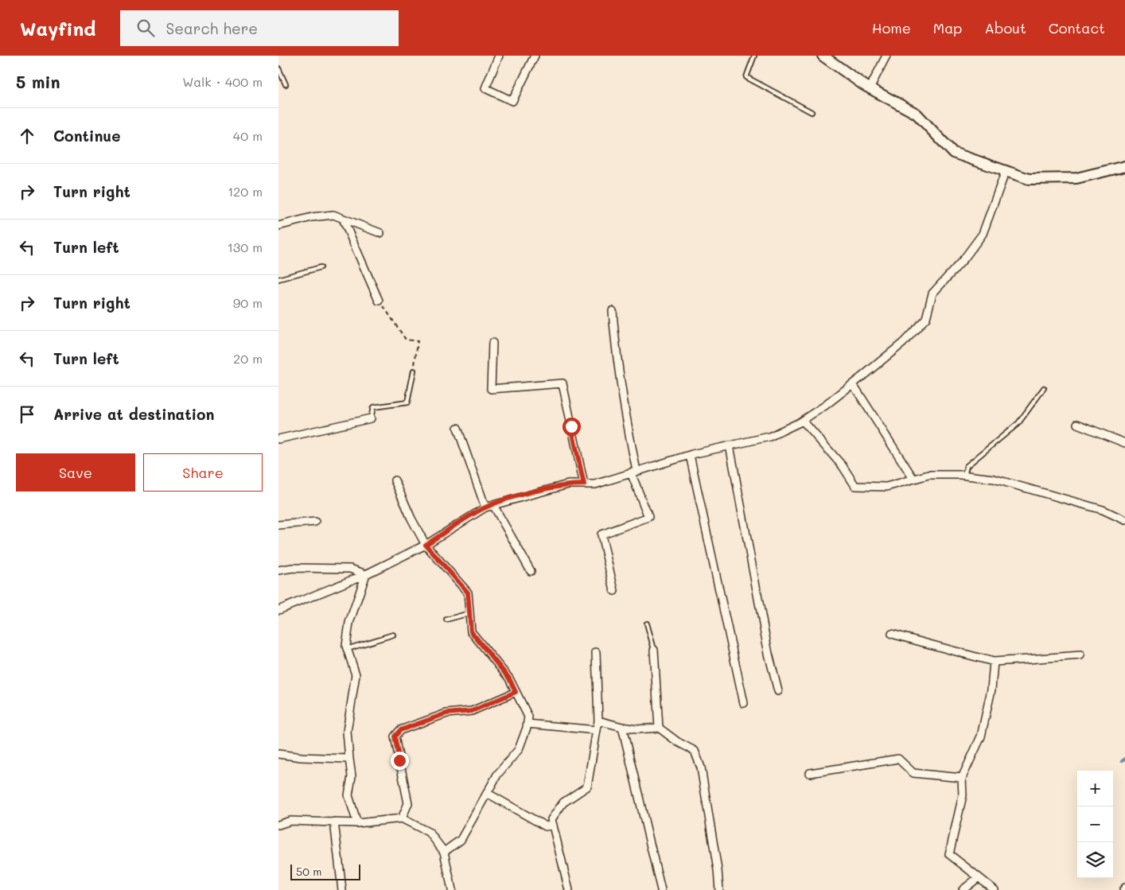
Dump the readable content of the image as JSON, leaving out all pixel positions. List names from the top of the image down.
{
  "scale_bar": "50 m",
  "page": {
    "header": "Wayfind",
    "search": "Search here",
    "nav": [
      "Home",
      "Map",
      "About",
      "Contact"
    ],
    "heading": ["5 min", "Walk · 400 m"],
    "list": [
      ["Continue", "40 m"],
      ["Turn right", "120 m"],
      ["Turn left", "130 m"],
      ["Turn right", "90 m"],
      ["Turn left", "20 m"],
      "Arrive at destination"
    ],
    "buttons": ["Save", "Share"],
    "map_buttons": ["+", "−"],
    "scale": "50 m"
  }
}
